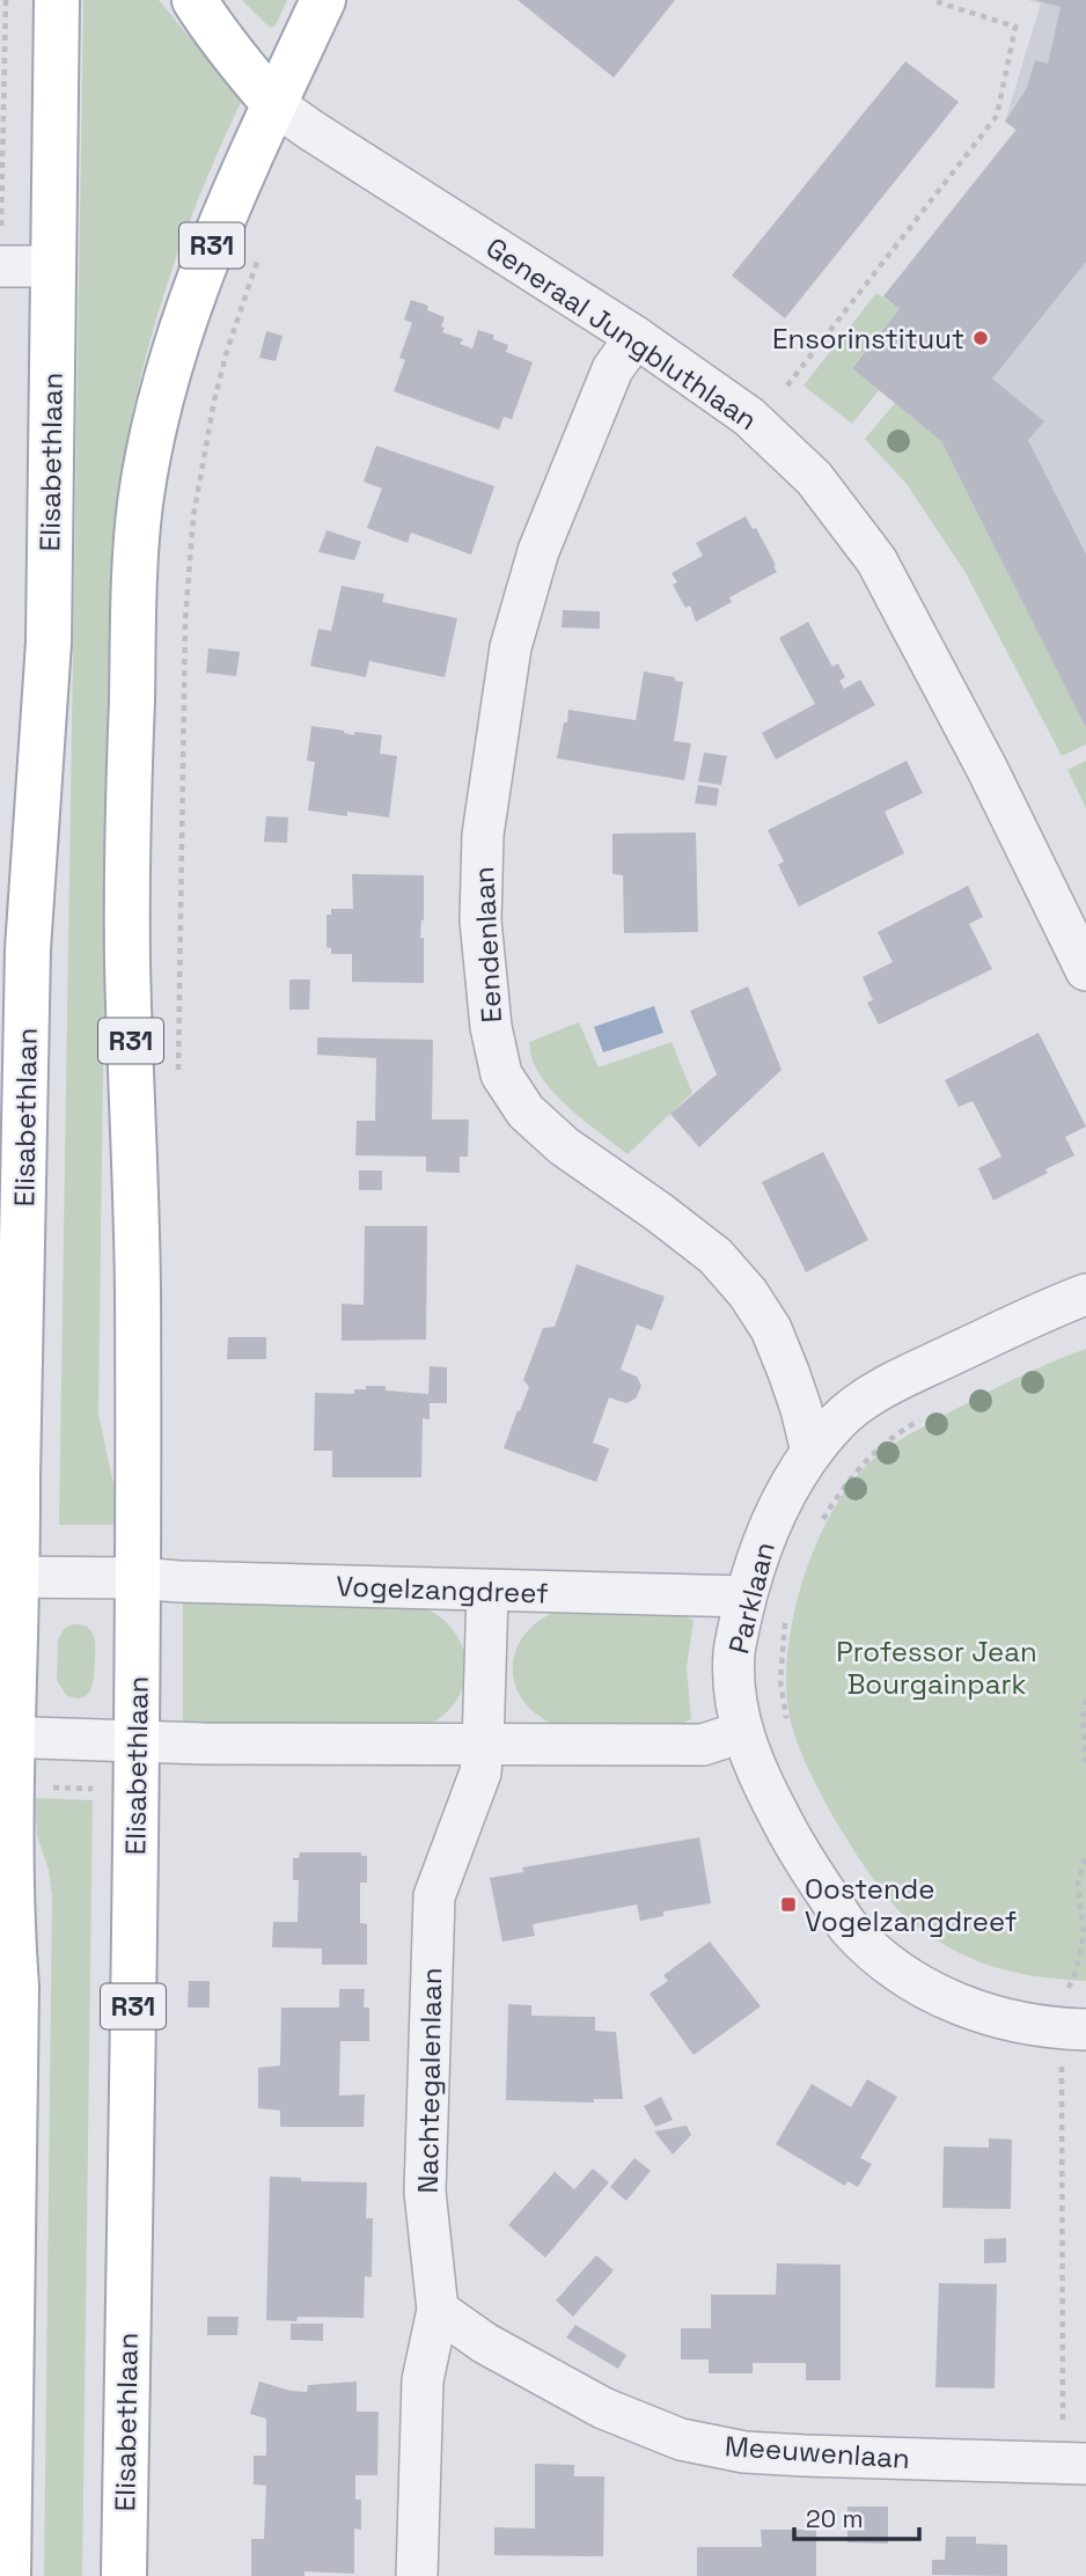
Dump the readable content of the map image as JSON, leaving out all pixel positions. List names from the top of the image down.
{
  "streets": {
    "main road": ["R31", "Elisabethlaan"],
    "street": [
      "Generaal Jungbluthlaan",
      "Eendenlaan",
      "Vogelzangdreef",
      "Parklaan",
      "Nachtegalenlaan",
      "Meeuwenlaan"
    ]
  },
  "crossings": [
    ["Generaal Jungbluthlaan", "Elisabethlaan"],
    ["Generaal Jungbluthlaan", "Eendenlaan"],
    ["Elisabethlaan", "Vogelzangdreef"],
    ["Eendenlaan", "Parklaan"],
    ["Vogelzangdreef", "Parklaan"],
    ["Vogelzangdreef", "Nachtegalenlaan"],
    ["Nachtegalenlaan", "Meeuwenlaan"]
  ],
  "parks": ["Professor Jean Bourgainpark"],
  "places": {
    "other": ["Ensorinstituut"],
    "transit": ["Oostende Vogelzangdreef"]
  },
  "scale_bar": "20 m"
}
